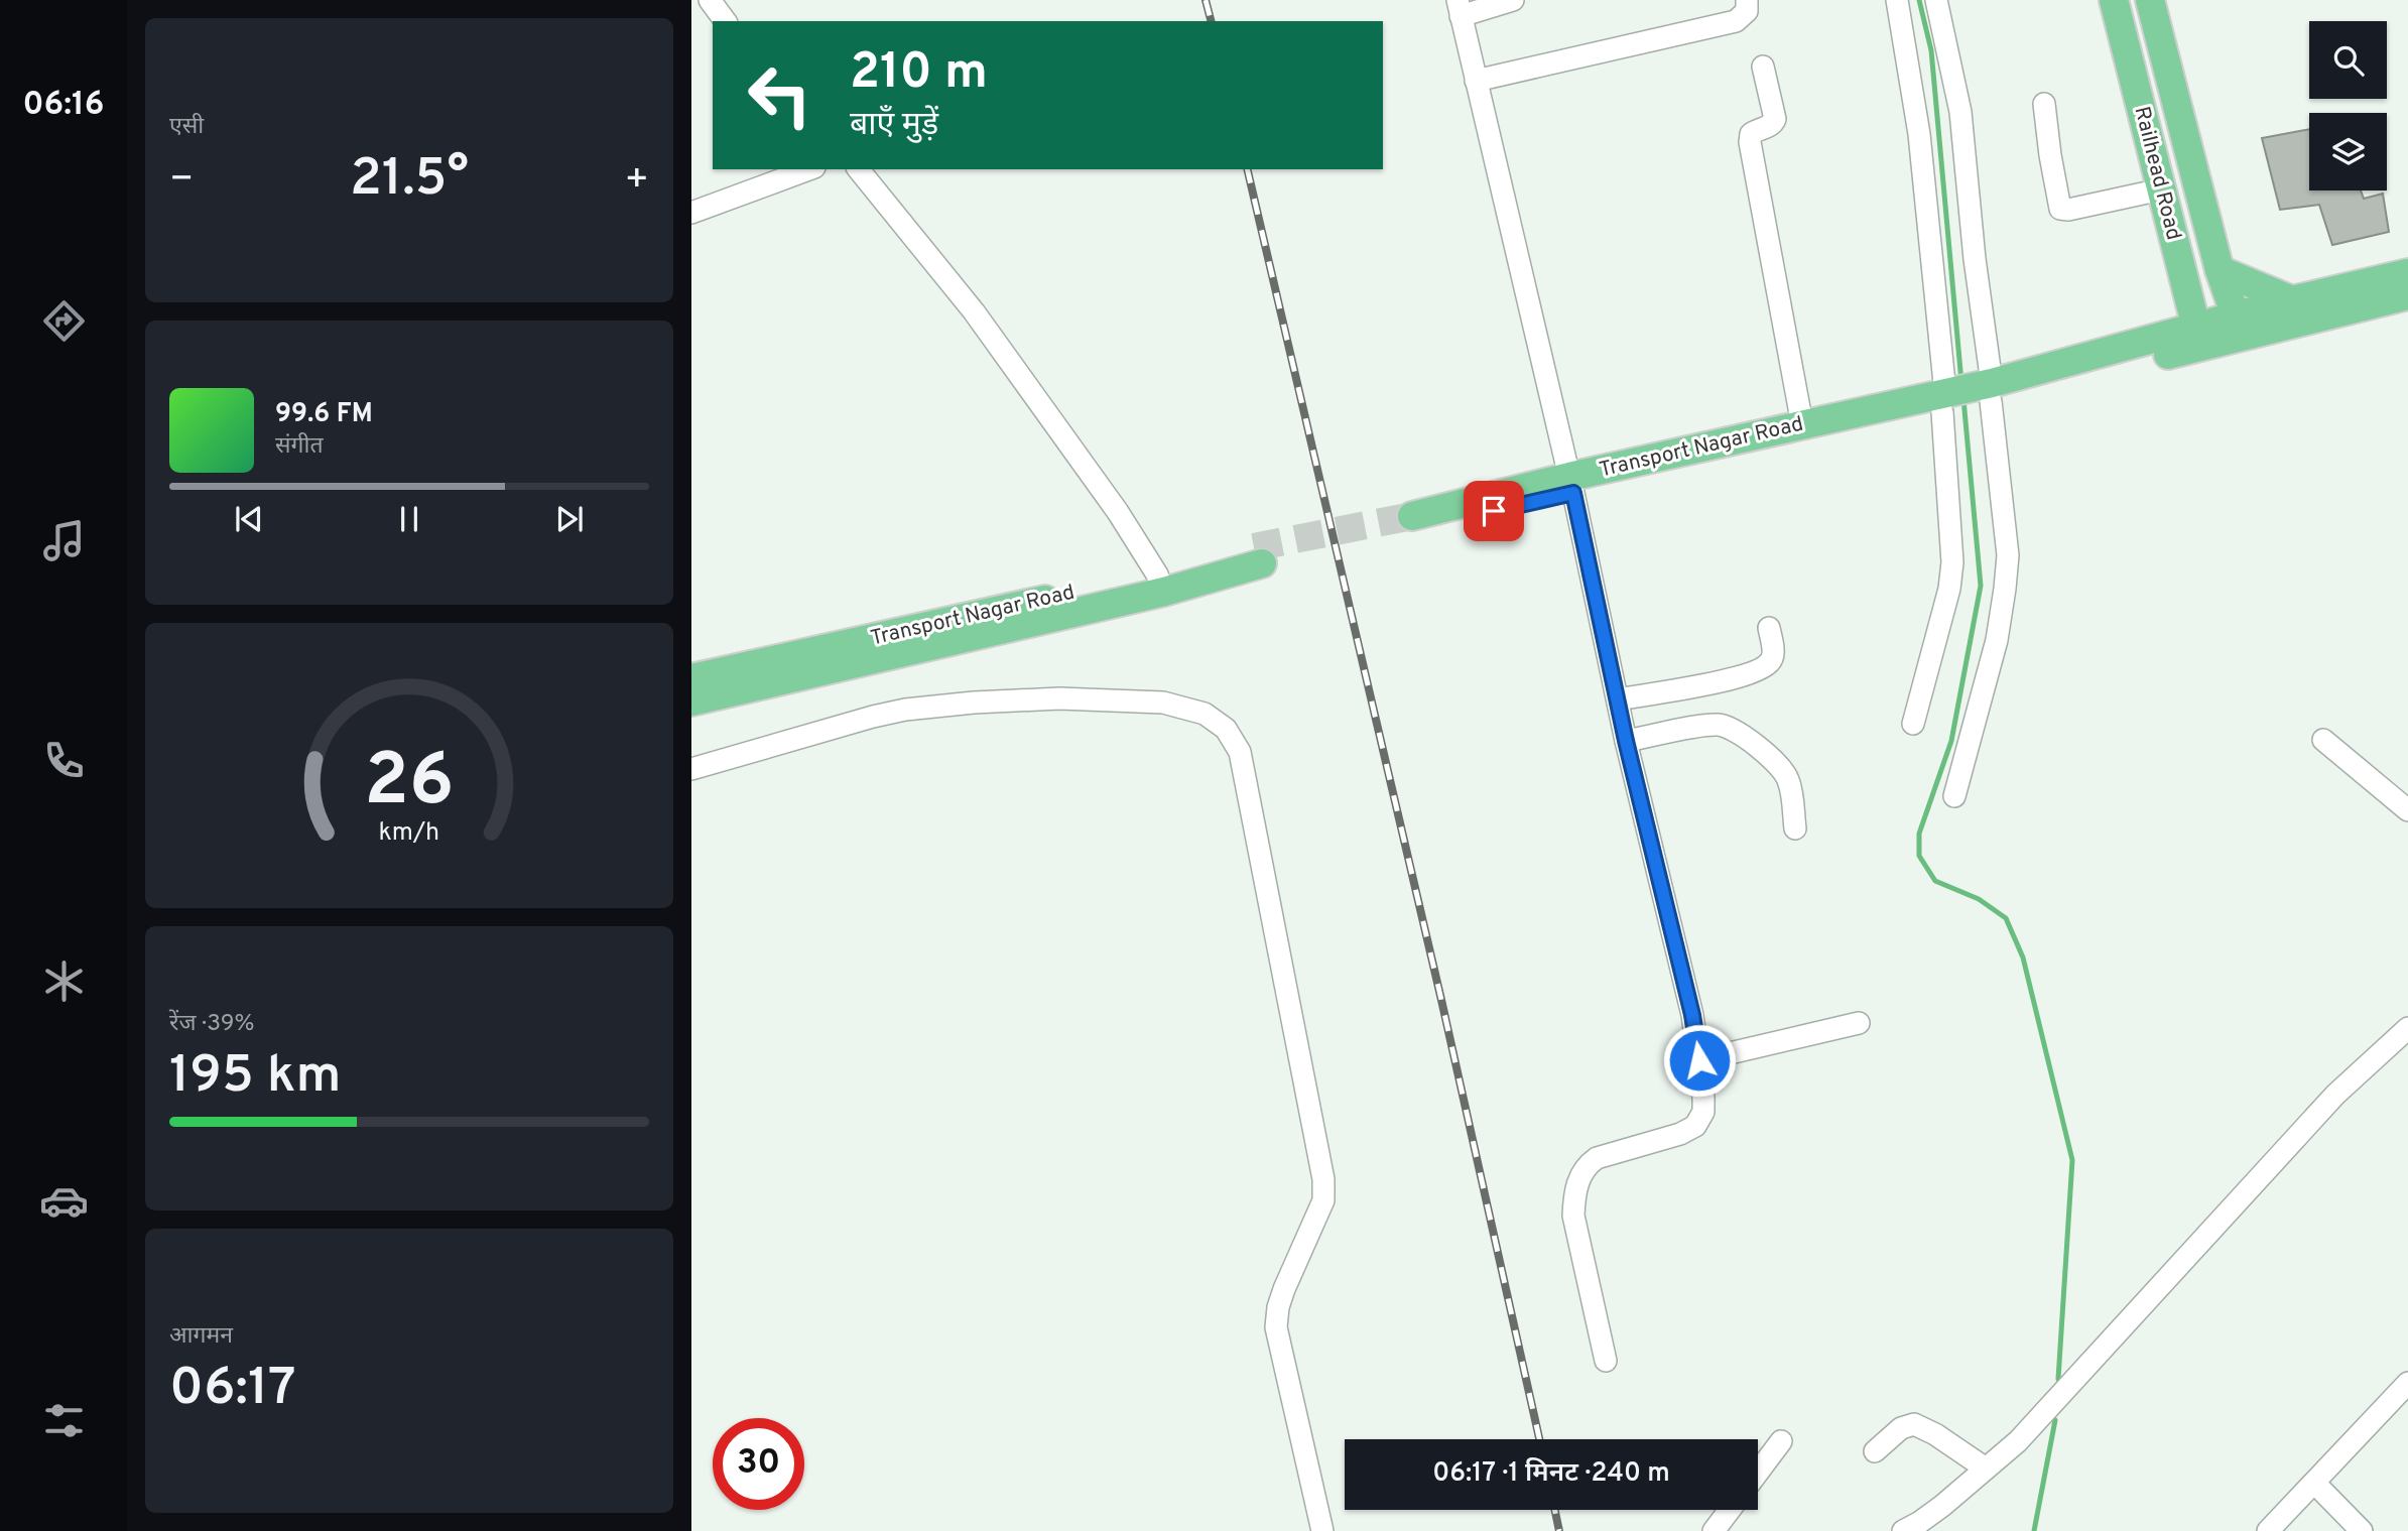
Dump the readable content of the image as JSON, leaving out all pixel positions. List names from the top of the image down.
{
  "streets": {
    "main road": ["Railhead Road", "Transport Nagar Road"]
  },
  "page": {
    "tabs": "06:16",
    "tile": [
      "एसी",
      ["रेंज · 39%", "195 km"],
      ["आगमन", "06:17"]
    ],
    "turn": ["210 m", "बाएँ मुड़ें"],
    "heat": ["−", "21.5°", "+"],
    "song": ["99.6 FM", "संगीत"],
    "limit": "30",
    "trip": "06:17 · 1 मिनट · 240 m",
    "gauge": ["26", "km/h"]
  }
}
